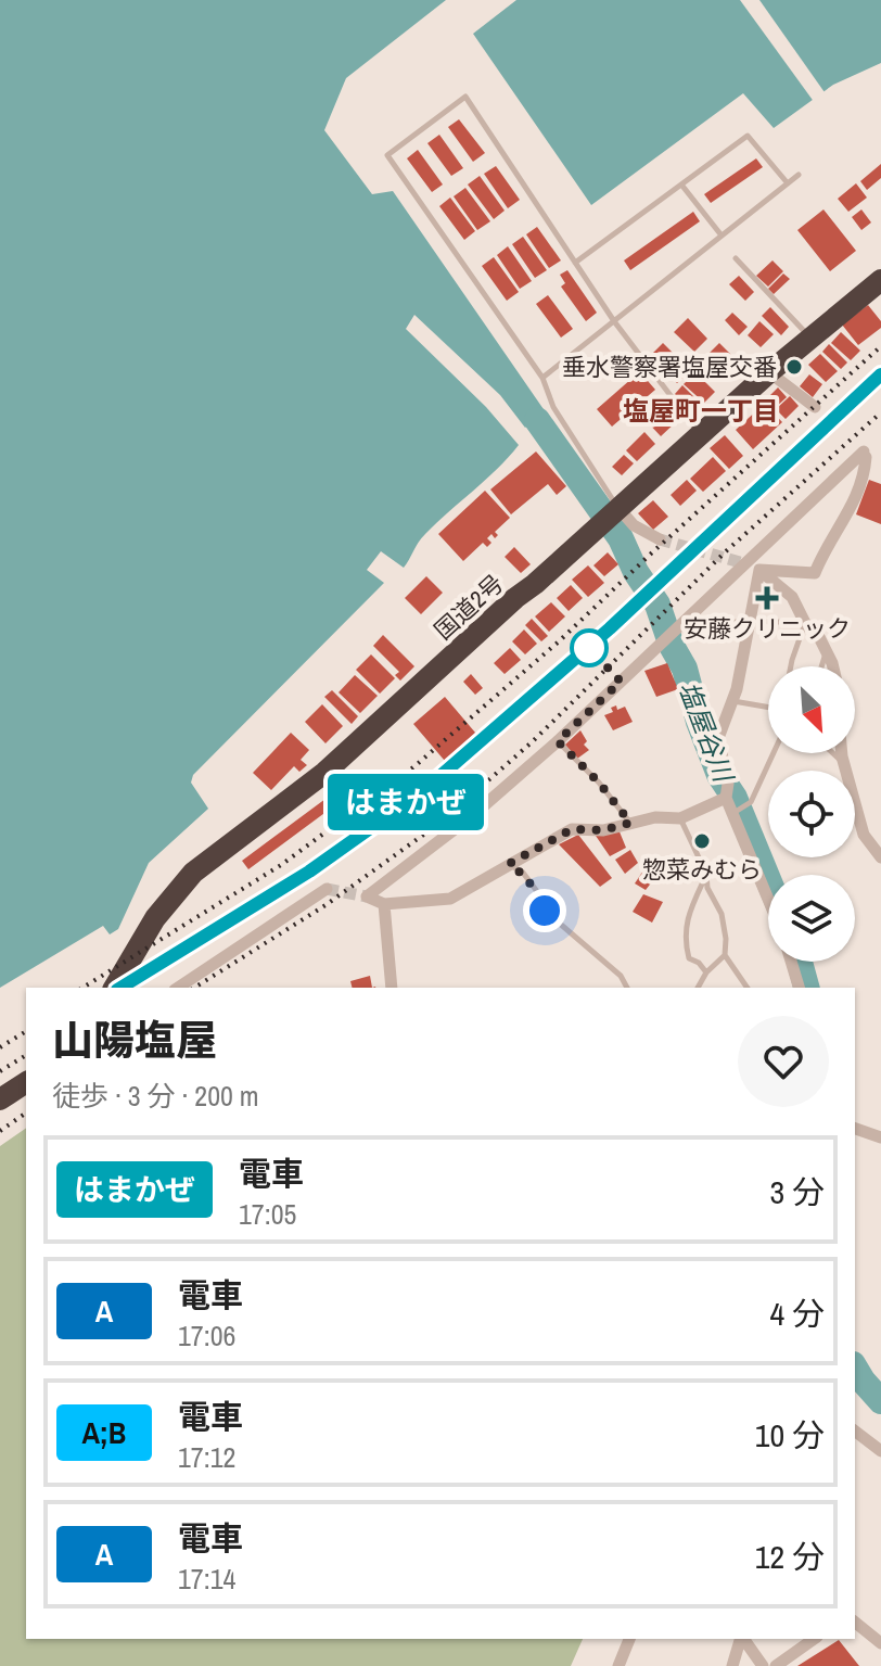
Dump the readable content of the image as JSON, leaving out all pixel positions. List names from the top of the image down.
{
  "streets": {
    "highway": ["国道2号"]
  },
  "districts": ["塩屋町一丁目"],
  "water": ["塩屋谷川"],
  "places": {
    "other": ["垂水警察署塩屋交番", "惣菜みむら"],
    "health": ["安藤クリニック"]
  },
  "north": "bottom right",
  "page": {
    "on_map": "はまかぜ",
    "heading": ["山陽塩屋", "徒歩 · 3 分 · 200 m"],
    "list": [
      {
        "mark": "はまかぜ",
        "name": "電車",
        "note": "17:05",
        "value": "3 分"
      },
      {
        "mark": "A",
        "name": "電車",
        "note": "17:06",
        "value": "4 分"
      },
      {
        "mark": "A;B",
        "name": "電車",
        "note": "17:12",
        "value": "10 分"
      },
      {
        "mark": "A",
        "name": "電車",
        "note": "17:14",
        "value": "12 分"
      }
    ]
  }
}
